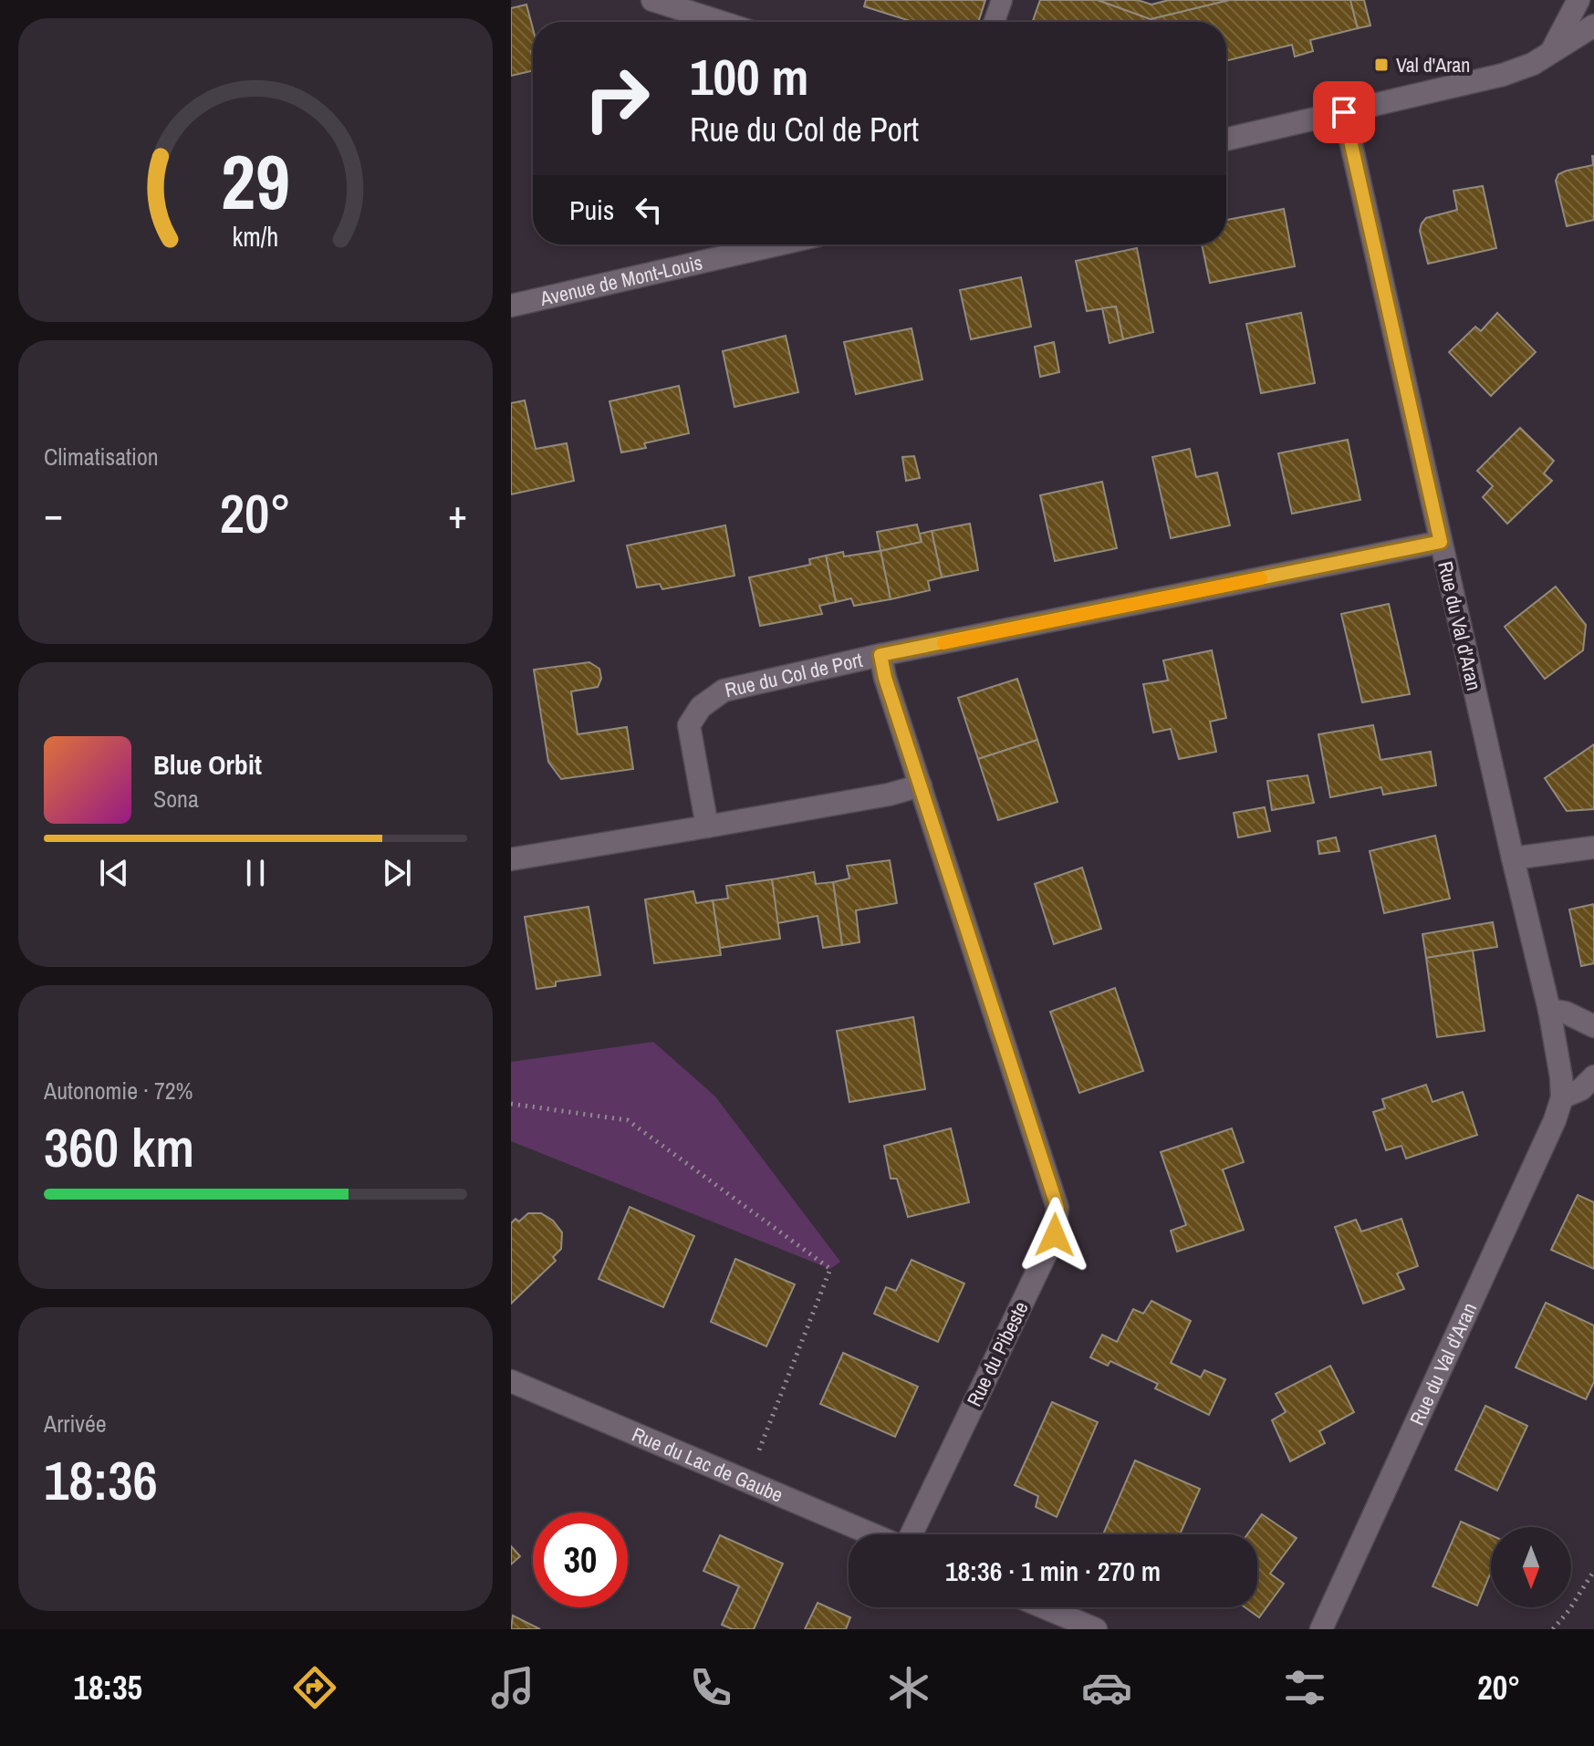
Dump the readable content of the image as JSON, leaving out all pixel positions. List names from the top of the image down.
{
  "streets": {
    "street": [
      "Avenue de Mont-Louis",
      "Rue du Val d'Aran",
      "Rue du Col de Port",
      "Rue du Pibeste",
      "Rue du Lac de Gaube"
    ]
  },
  "crossings": [
    ["Rue du Val d'Aran", "Rue du Col de Port"],
    ["Rue du Col de Port", "Rue du Pibeste"]
  ],
  "places": {
    "transit": ["Val d'Aran"]
  },
  "north": "bottom",
  "page": {
    "turn": ["100 m", "Rue du Col de Port"],
    "then": "Puis",
    "tile": [
      "Climatisation",
      ["Autonomie · 72%", "360 km"],
      ["Arrivée", "18:36"]
    ],
    "heat": ["−", "20°", "+"],
    "song": ["Blue Orbit", "Sona"],
    "limit": "30",
    "trip": "18:36 · 1 min · 270 m",
    "tabs": ["18:35", "20°"],
    "gauge": ["29", "km/h"]
  }
}
